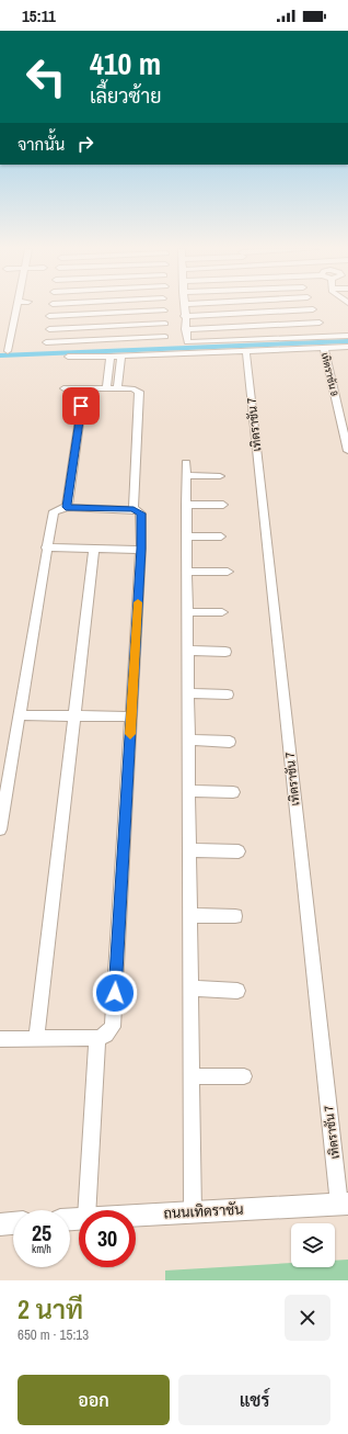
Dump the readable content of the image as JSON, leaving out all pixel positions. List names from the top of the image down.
{
  "streets": {
    "street": ["เทิดราชัน 9", "เทิดราชัน 7", "ถนนเทิดราชัน"]
  },
  "crossings": [
    ["เทิดราชัน 7", "ถนนเทิดราชัน"]
  ],
  "page": {
    "status": "15:11",
    "turn": ["410 m", "เลี้ยวซ้าย"],
    "then": "จากนั้น",
    "speed": "25 km/h",
    "limit": "30",
    "heading": ["2 นาที", "650 m · 15:13"],
    "buttons": ["ออก", "แชร์"]
  }
}
